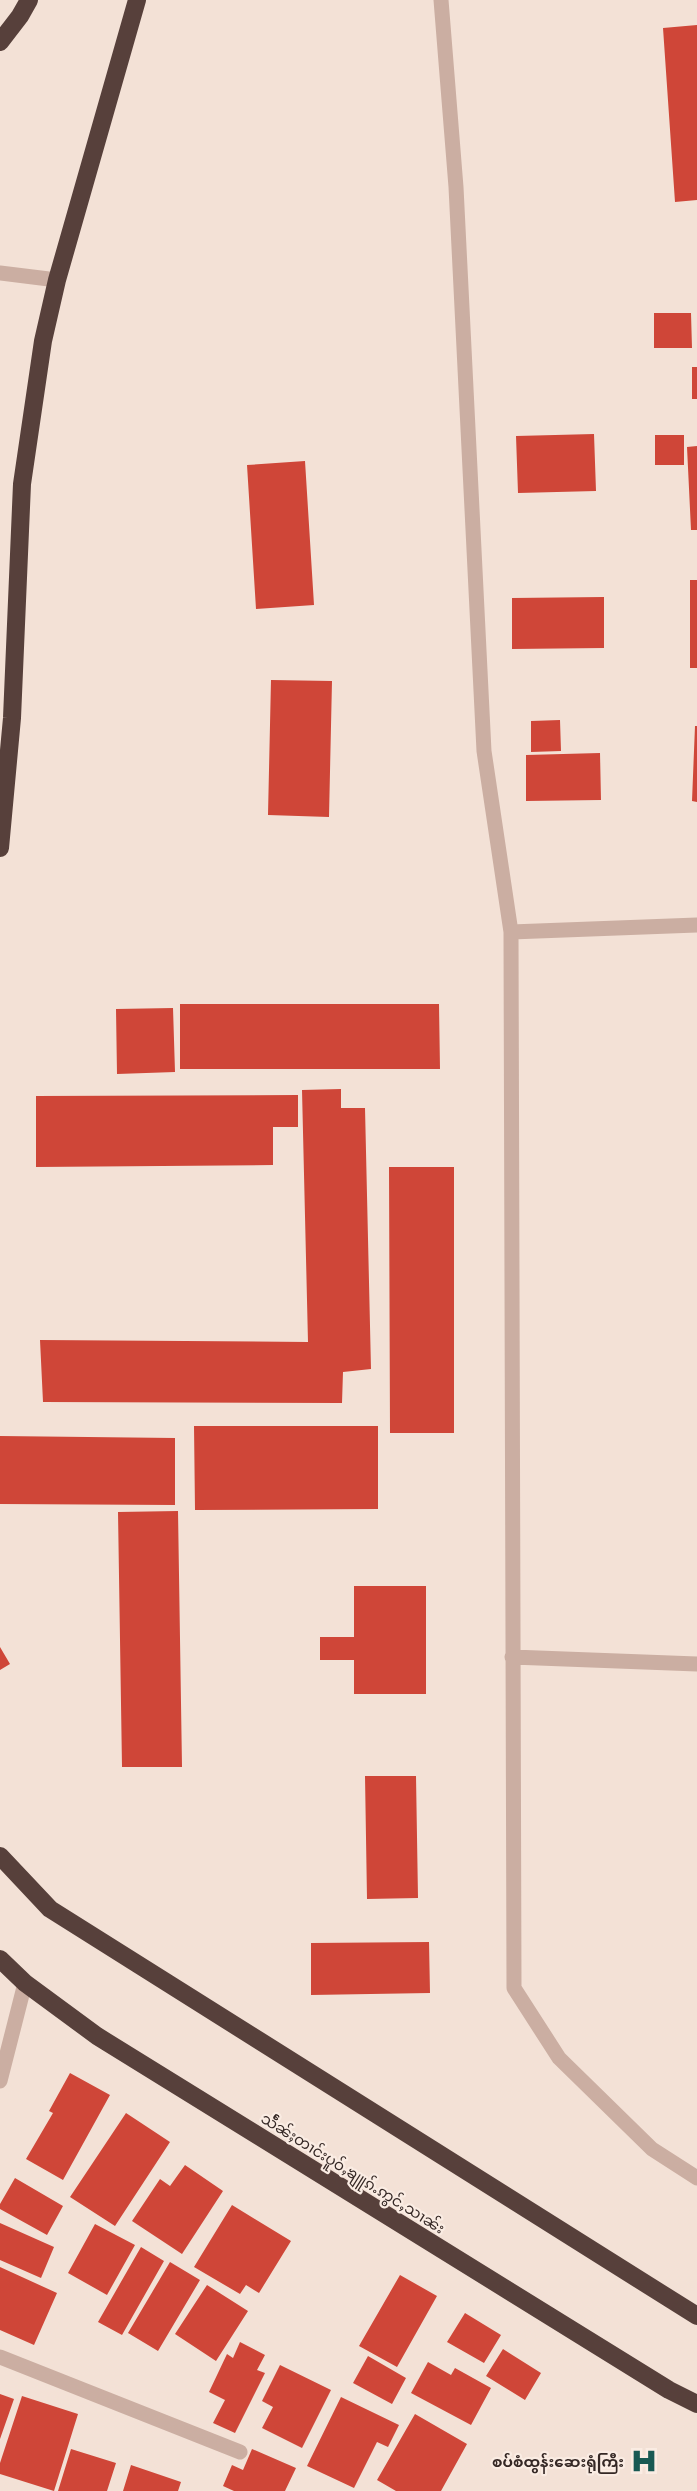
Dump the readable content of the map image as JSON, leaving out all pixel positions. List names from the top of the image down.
{
  "streets": {
    "highway": ["သဵႅၼ်ႈတၢင်းပူဝ်ႇၶျူၵ်ႉဢွင်ႇသၢၼ်း"]
  },
  "places": {
    "hospital": ["စပ်စံထွန်းဆေးရုံကြီး"]
  }
}
